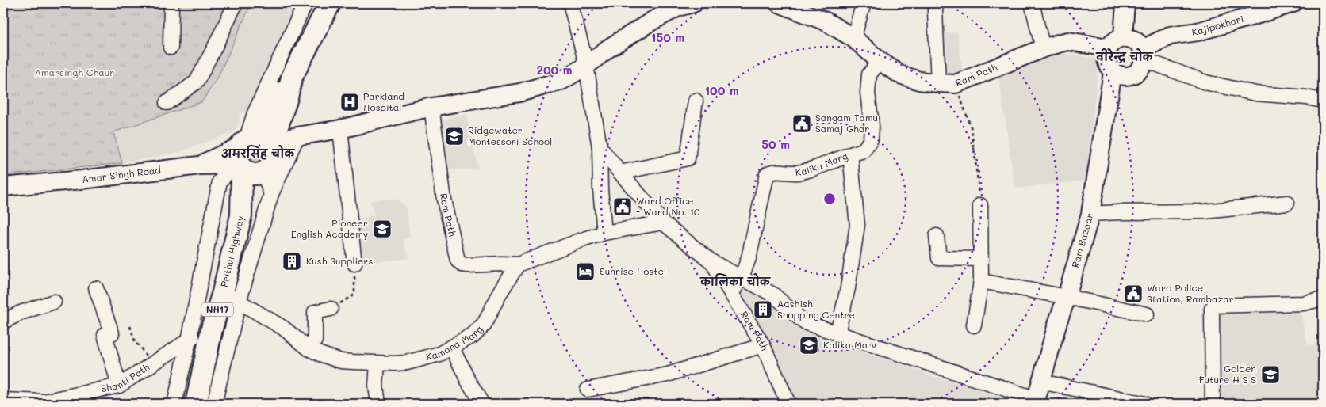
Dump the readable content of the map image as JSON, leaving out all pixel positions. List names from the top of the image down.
{
  "streets": {
    "highway": ["Prithvi Highway", "NH17"],
    "main road": [
      "Kajipokhari",
      "Ram Path",
      "Amar Singh Road",
      "Ram Bazaar"
    ],
    "street": ["Kalika Marg", "Kamana Marg", "Shanti Path"]
  },
  "crossings": [
    ["Kajipokhari", "Ram Path"],
    ["Kajipokhari", "Ram Bazaar"],
    ["Ram Path", "Ram Bazaar"],
    ["Ram Path", "Kamana Marg"],
    ["Amar Singh Road", "Prithvi Highway"],
    ["Prithvi Highway", "Kamana Marg"],
    ["Prithvi Highway", "Shanti Path"]
  ],
  "districts": ["वीरेन्द्र चोक", "अमरसिंह चोक", "कालिका चोक"],
  "parks": ["Amarsingh Chaur"],
  "places": {
    "hospital": ["Parkland Hospital"],
    "public building": ["Sangam Tamu Samaj Ghar", "Ward Office - Ward No. 10", "Ward Police Station, Rambazar"],
    "school or university": [
      "Ridgewater Montessori School",
      "Pioneer English Academy",
      "Kalika Ma V",
      "Golden Future H S S"
    ],
    "building": ["Kush Suppliers", "Aashish Shopping Centre"],
    "hotel": ["Sunrise Hostel"]
  },
  "rings": [
    "150 m",
    "200 m",
    "100 m",
    "50 m"
  ]
}
